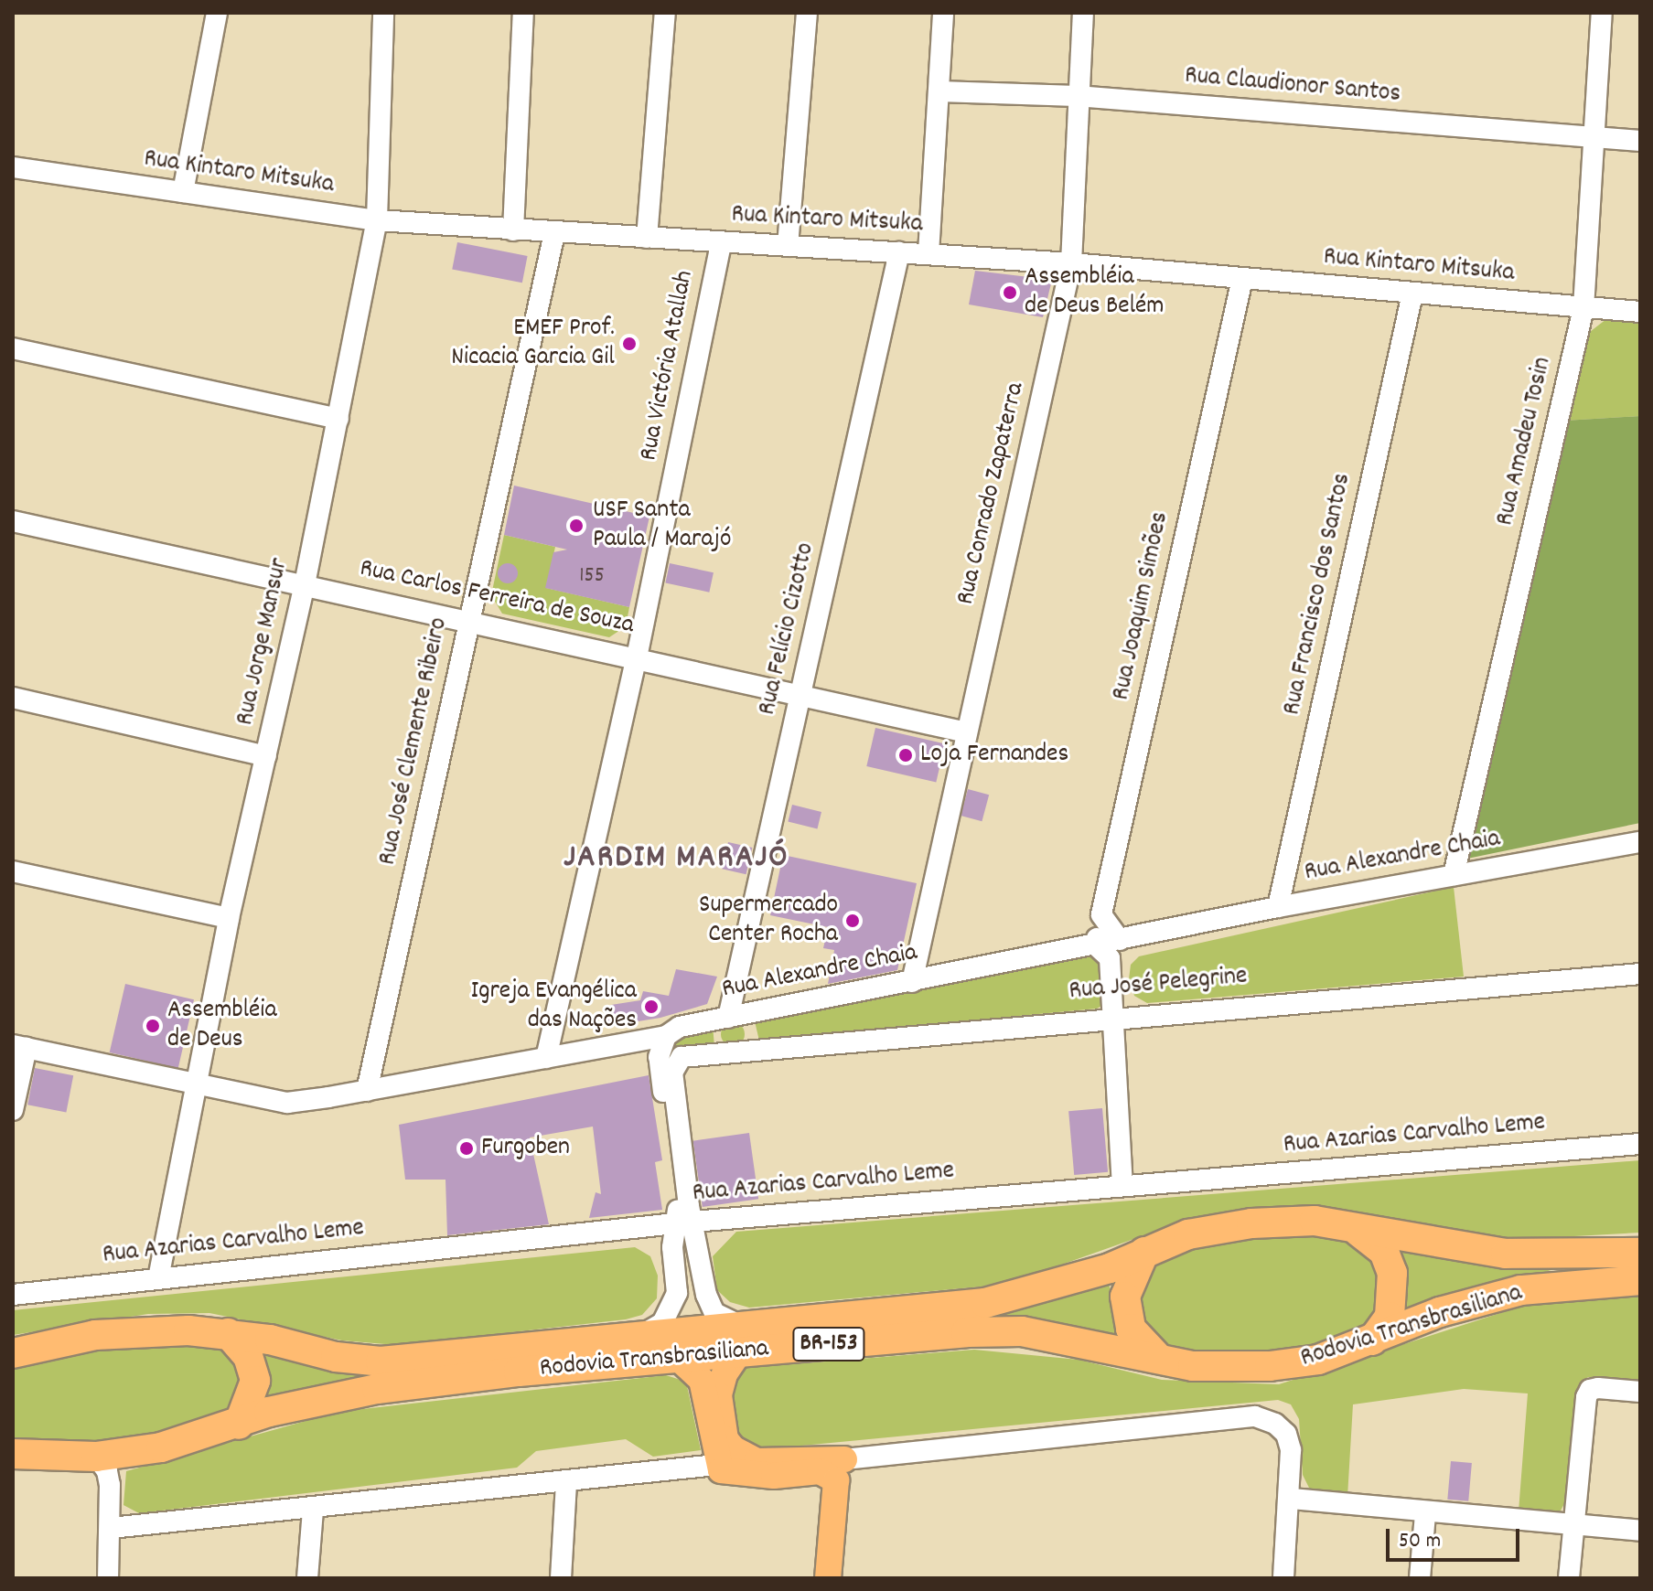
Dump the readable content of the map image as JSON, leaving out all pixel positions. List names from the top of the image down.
{
  "streets": {
    "highway": ["Rodovia Transbrasiliana", "BR-153"],
    "street": [
      "Rua Claudionor Santos",
      "Rua Kintaro Mitsuka",
      "Rua Victória Atallah",
      "Rua Amadeu Tosin",
      "Rua Conrado Zapaterra",
      "Rua Francisco dos Santos",
      "Rua Carlos Ferreira de Souza",
      "Rua Joaquim Simões",
      "Rua Felício Cizotto",
      "Rua Jorge Mansur",
      "Rua José Clemente Ribeiro",
      "Rua Alexandre Chaia",
      "Rua José Pelegrine",
      "Rua Azarias Carvalho Leme"
    ]
  },
  "crossings": [
    ["Rua Claudionor Santos", "Rua Amadeu Tosin"],
    ["Rua Claudionor Santos", "Rua Conrado Zapaterra"],
    ["Rua Kintaro Mitsuka", "Rua Victória Atallah"],
    ["Rua Kintaro Mitsuka", "Rua Amadeu Tosin"],
    ["Rua Kintaro Mitsuka", "Rua Conrado Zapaterra"],
    ["Rua Kintaro Mitsuka", "Rua Francisco dos Santos"],
    ["Rua Kintaro Mitsuka", "Rua Joaquim Simões"],
    ["Rua Kintaro Mitsuka", "Rua Felício Cizotto"],
    ["Rua Kintaro Mitsuka", "Rua Jorge Mansur"],
    ["Rua Kintaro Mitsuka", "Rua José Clemente Ribeiro"],
    ["Rua Victória Atallah", "Rua Carlos Ferreira de Souza"],
    ["Rua Victória Atallah", "Rua Alexandre Chaia"],
    ["Rua Amadeu Tosin", "Rua Alexandre Chaia"],
    ["Rua Conrado Zapaterra", "Rua Carlos Ferreira de Souza"],
    ["Rua Conrado Zapaterra", "Rua Alexandre Chaia"],
    ["Rua Francisco dos Santos", "Rua Alexandre Chaia"],
    ["Rua Carlos Ferreira de Souza", "Rua Felício Cizotto"],
    ["Rua Carlos Ferreira de Souza", "Rua Jorge Mansur"],
    ["Rua Carlos Ferreira de Souza", "Rua José Clemente Ribeiro"],
    ["Rua Joaquim Simões", "Rua Alexandre Chaia"],
    ["Rua Felício Cizotto", "Rua Alexandre Chaia"],
    ["Rua Jorge Mansur", "Rua Alexandre Chaia"],
    ["Rua Jorge Mansur", "Rua Azarias Carvalho Leme"],
    ["Rua José Clemente Ribeiro", "Rua Alexandre Chaia"],
    ["Rua José Pelegrine", "Rua Azarias Carvalho Leme"]
  ],
  "districts": ["JARDIM MARAJÓ"],
  "places": [
    "Assembléia de Deus Belém",
    "EMEF Prof. Nicacia Garcia Gil",
    "USF Santa Paula / Marajó",
    "Loja Fernandes",
    "Supermercado Center Rocha",
    "Igreja Evangélica das Nações",
    "Assembléia de Deus",
    "Furgoben"
  ],
  "house_numbers": ["155"],
  "scale_bar": "50 m"
}
